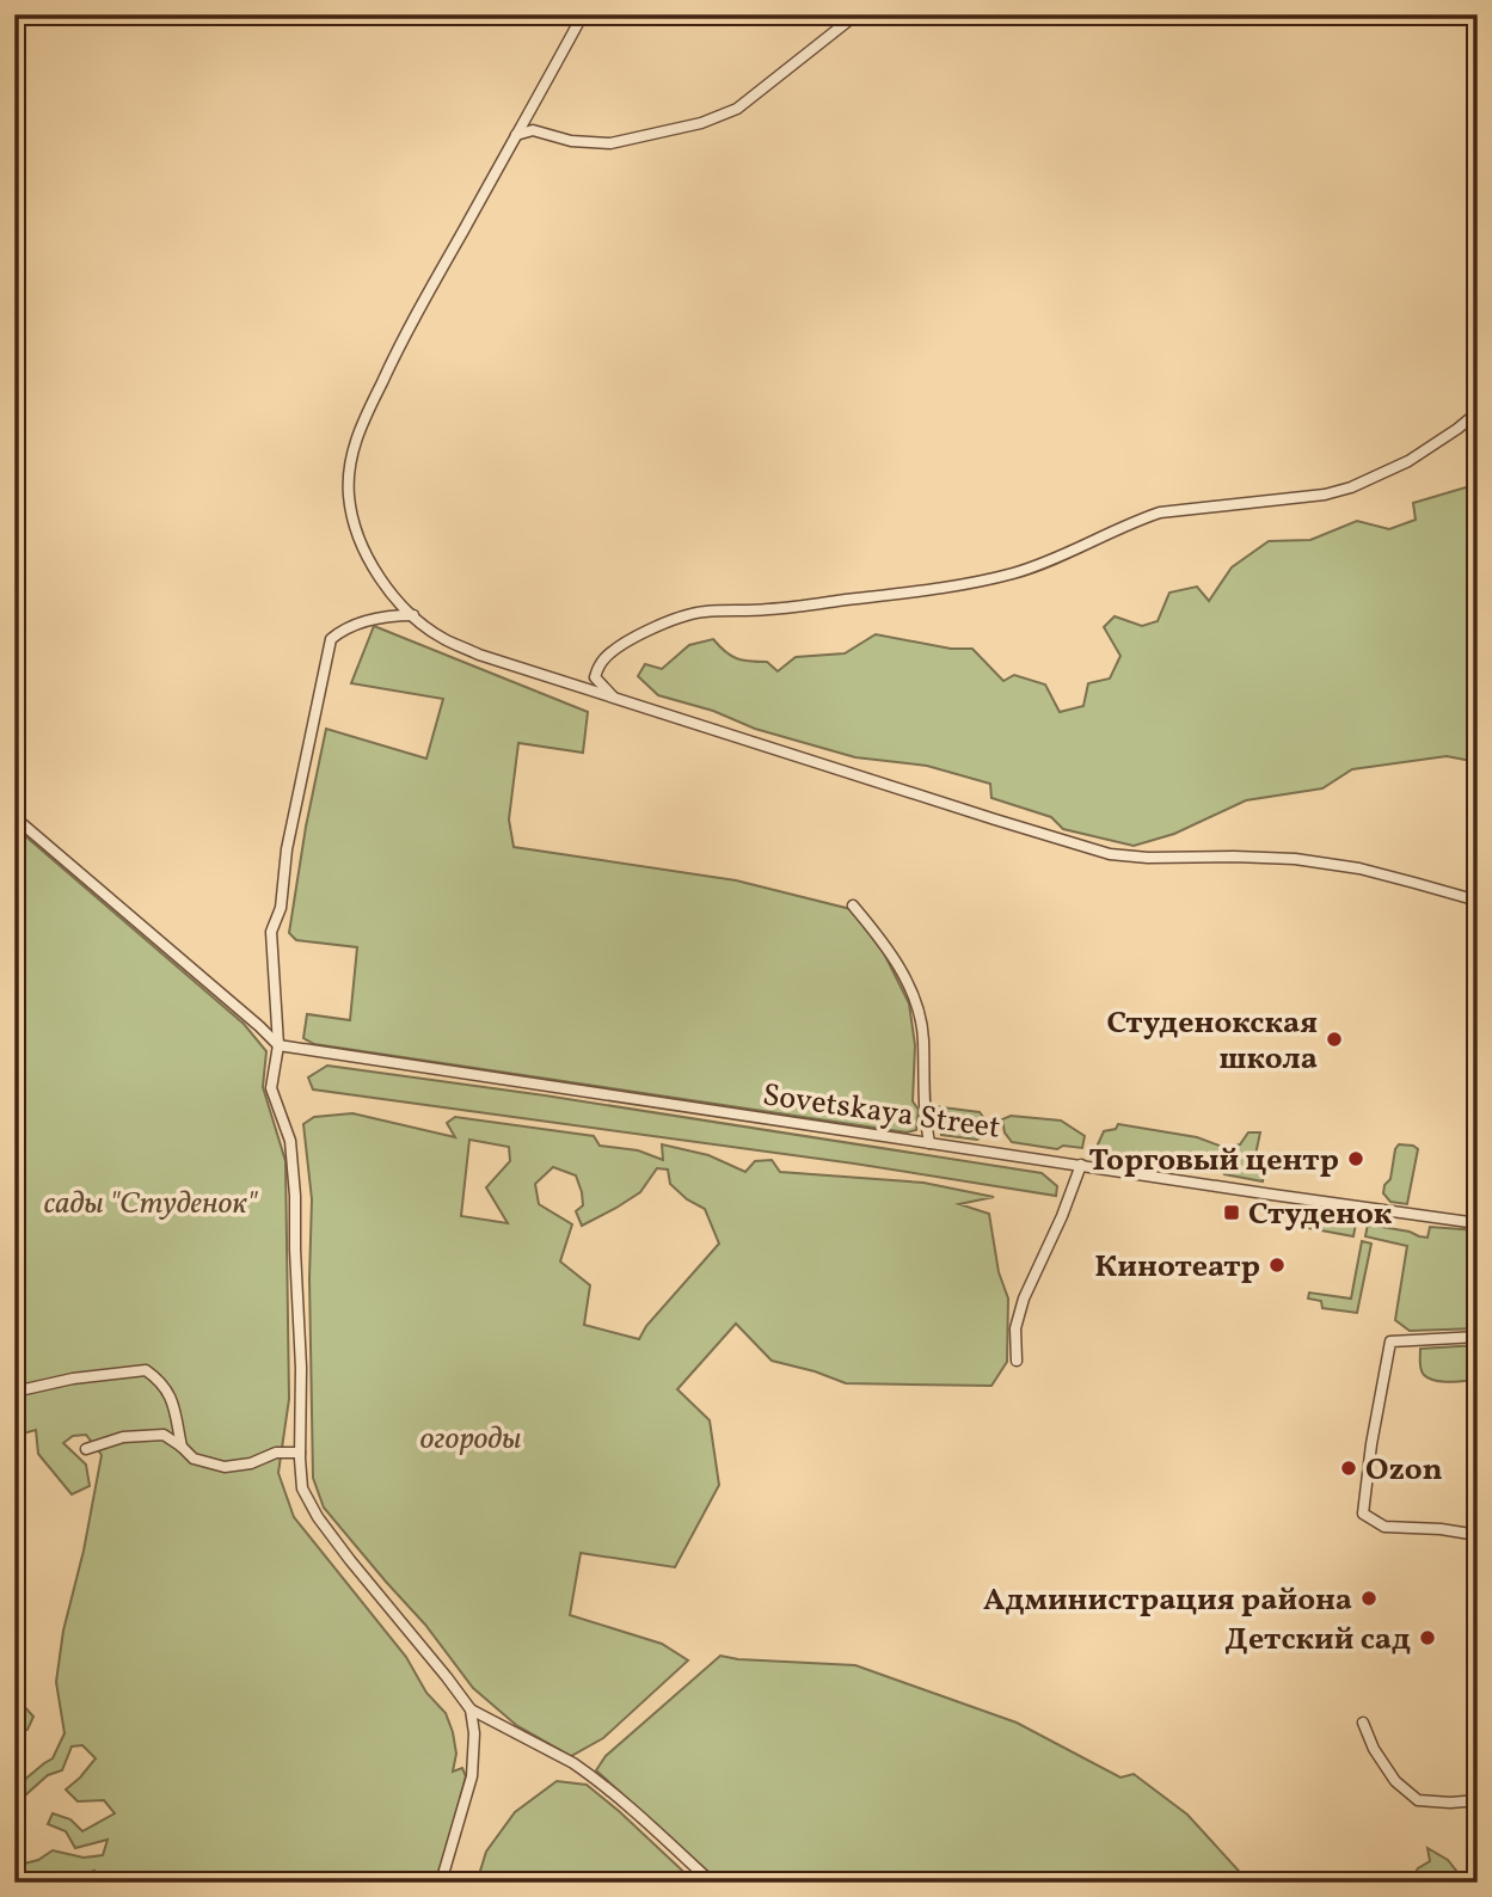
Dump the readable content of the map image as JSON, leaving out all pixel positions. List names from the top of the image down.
{
  "streets": {
    "street": ["Sovetskaya Street"]
  },
  "parks": ["сады \"Студенок\"", "огороды"],
  "places": {
    "other": [
      "Студенокская школа",
      "Торговый центр",
      "Кинотеатр",
      "Ozon",
      "Администрация района",
      "Детский сад"
    ],
    "transit": ["Студенок"]
  }
}
